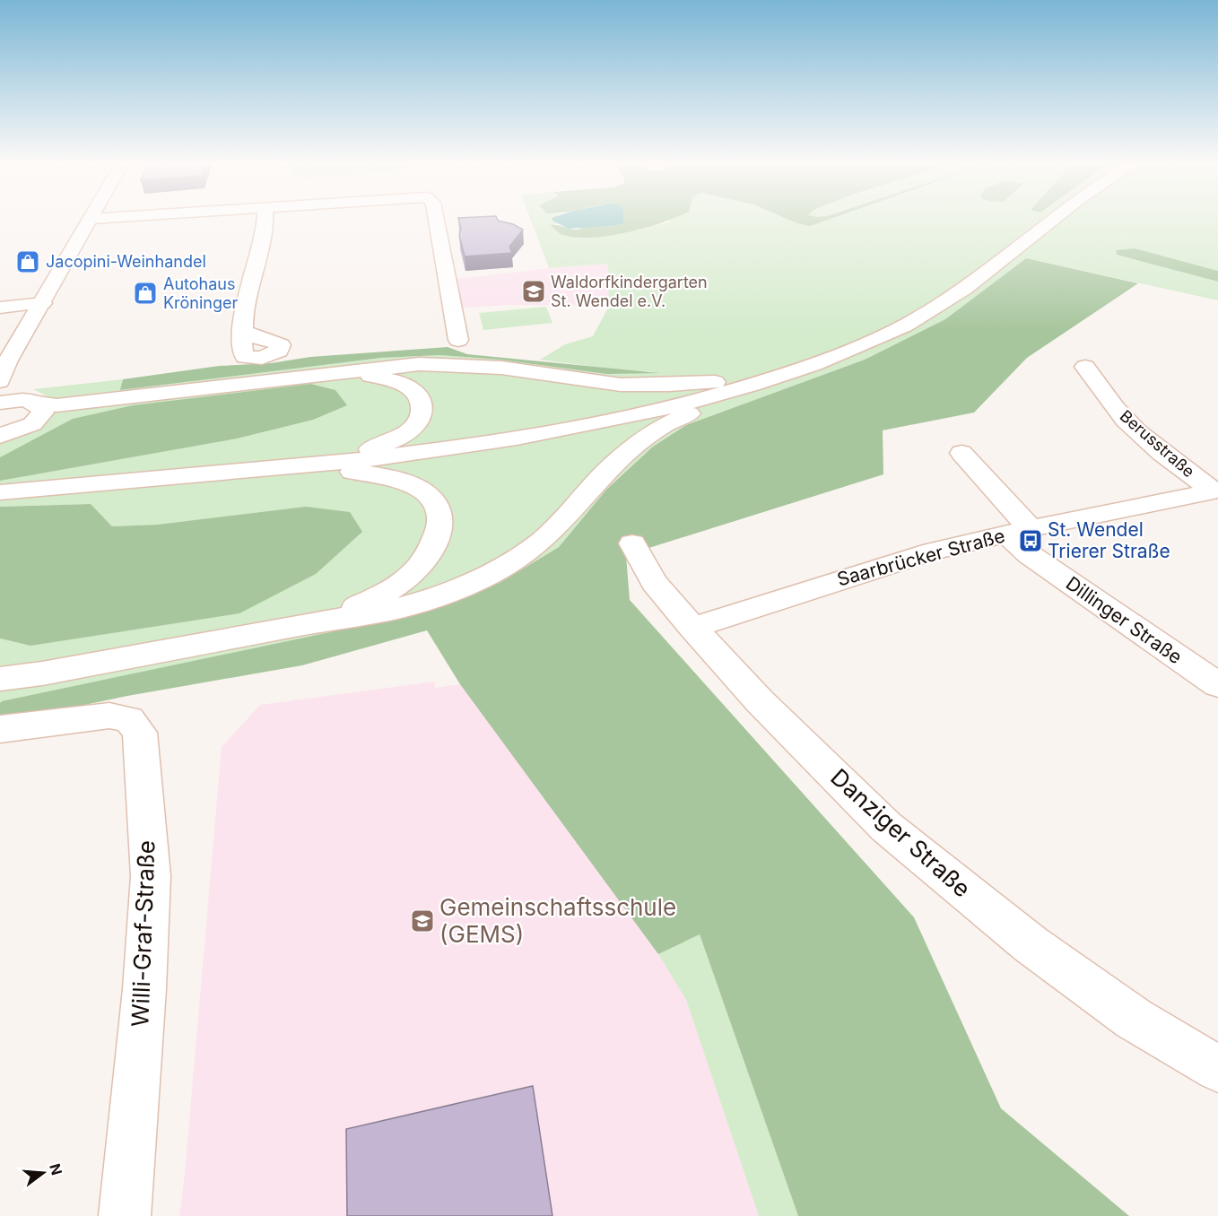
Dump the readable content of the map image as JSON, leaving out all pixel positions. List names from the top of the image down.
{
  "streets": {
    "main road": [
      "Berusstraße",
      "Saarbrücker Straße",
      "Dillinger Straße",
      "Danziger Straße",
      "Willi-Graf-Straße"
    ]
  },
  "crossings": [
    ["Berusstraße", "Saarbrücker Straße"],
    ["Saarbrücker Straße", "Dillinger Straße"],
    ["Saarbrücker Straße", "Danziger Straße"]
  ],
  "places": {
    "shop": ["Jacopini-Weinhandel", "Autohaus Kröninger"],
    "school or university": ["Waldorfkindergarten St. Wendel e.V.", "Gemeinschaftsschule (GEMS)"],
    "bus stop": ["St. Wendel Trierer Straße"]
  },
  "north": "right"
}
